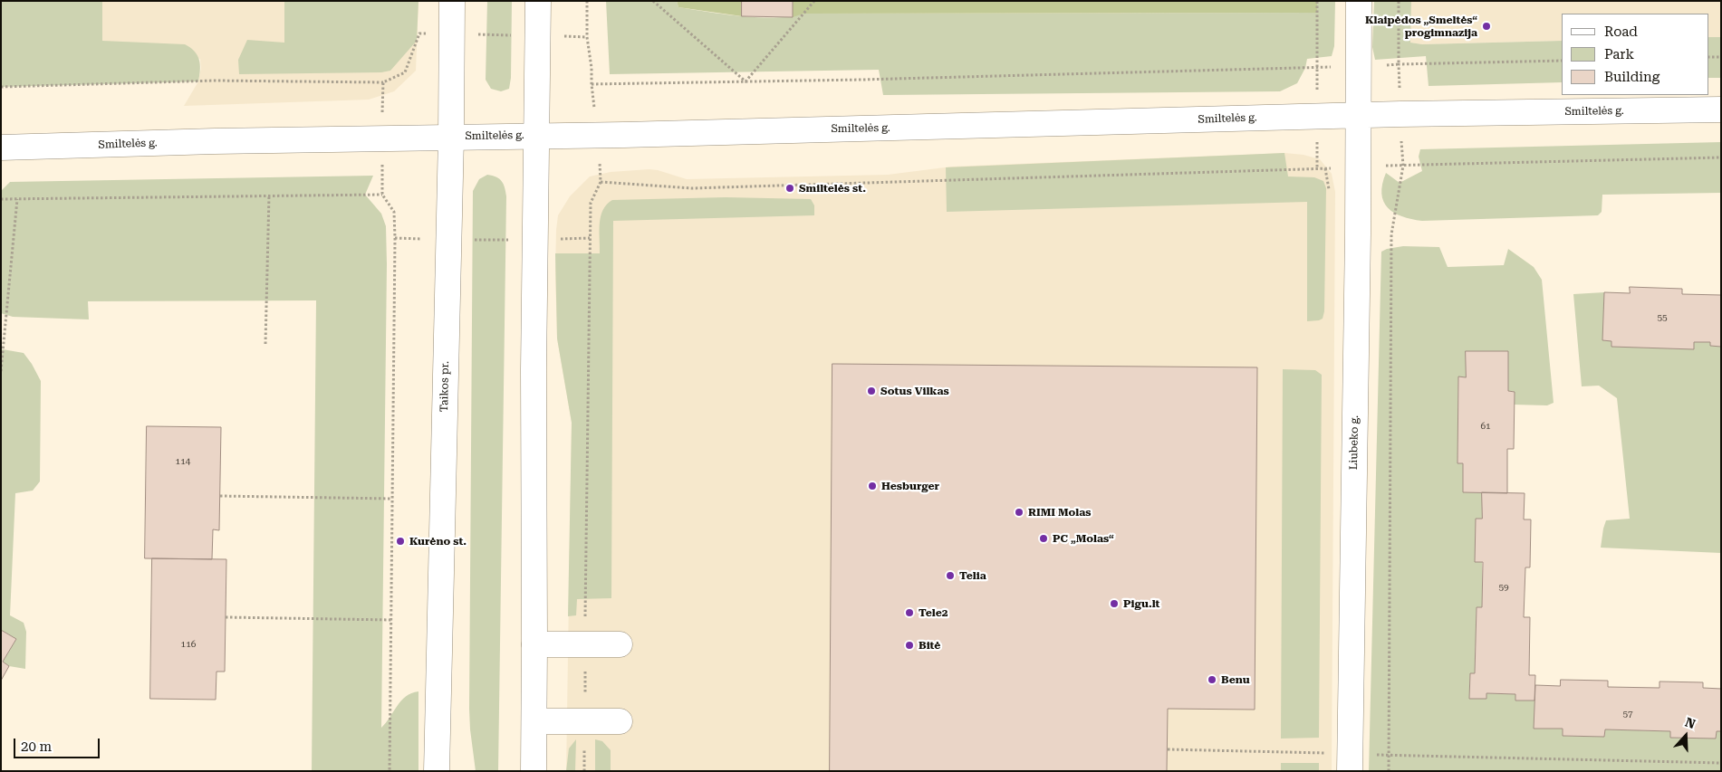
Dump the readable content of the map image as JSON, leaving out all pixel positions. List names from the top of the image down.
{
  "streets": {
    "street": ["Smiltelės g.", "Taikos pr.", "Liubeko g."]
  },
  "crossings": [
    ["Smiltelės g.", "Taikos pr."],
    ["Smiltelės g.", "Liubeko g."]
  ],
  "places": [
    "Klaipėdos „Smeltės“ progimnazija",
    "Smiltelės st.",
    "Sotus Vilkas",
    "Hesburger",
    "RIMI Molas",
    "PC „Molas“",
    "Kurėno st.",
    "Telia",
    "Pigu.lt",
    "Tele2",
    "Bitė",
    "Benu"
  ],
  "house_numbers": [
    "55",
    "61",
    "114",
    "59",
    "116",
    "57"
  ],
  "legend": ["Road", "Park", "Building"],
  "scale_bar": "20 m",
  "north": "top"
}
